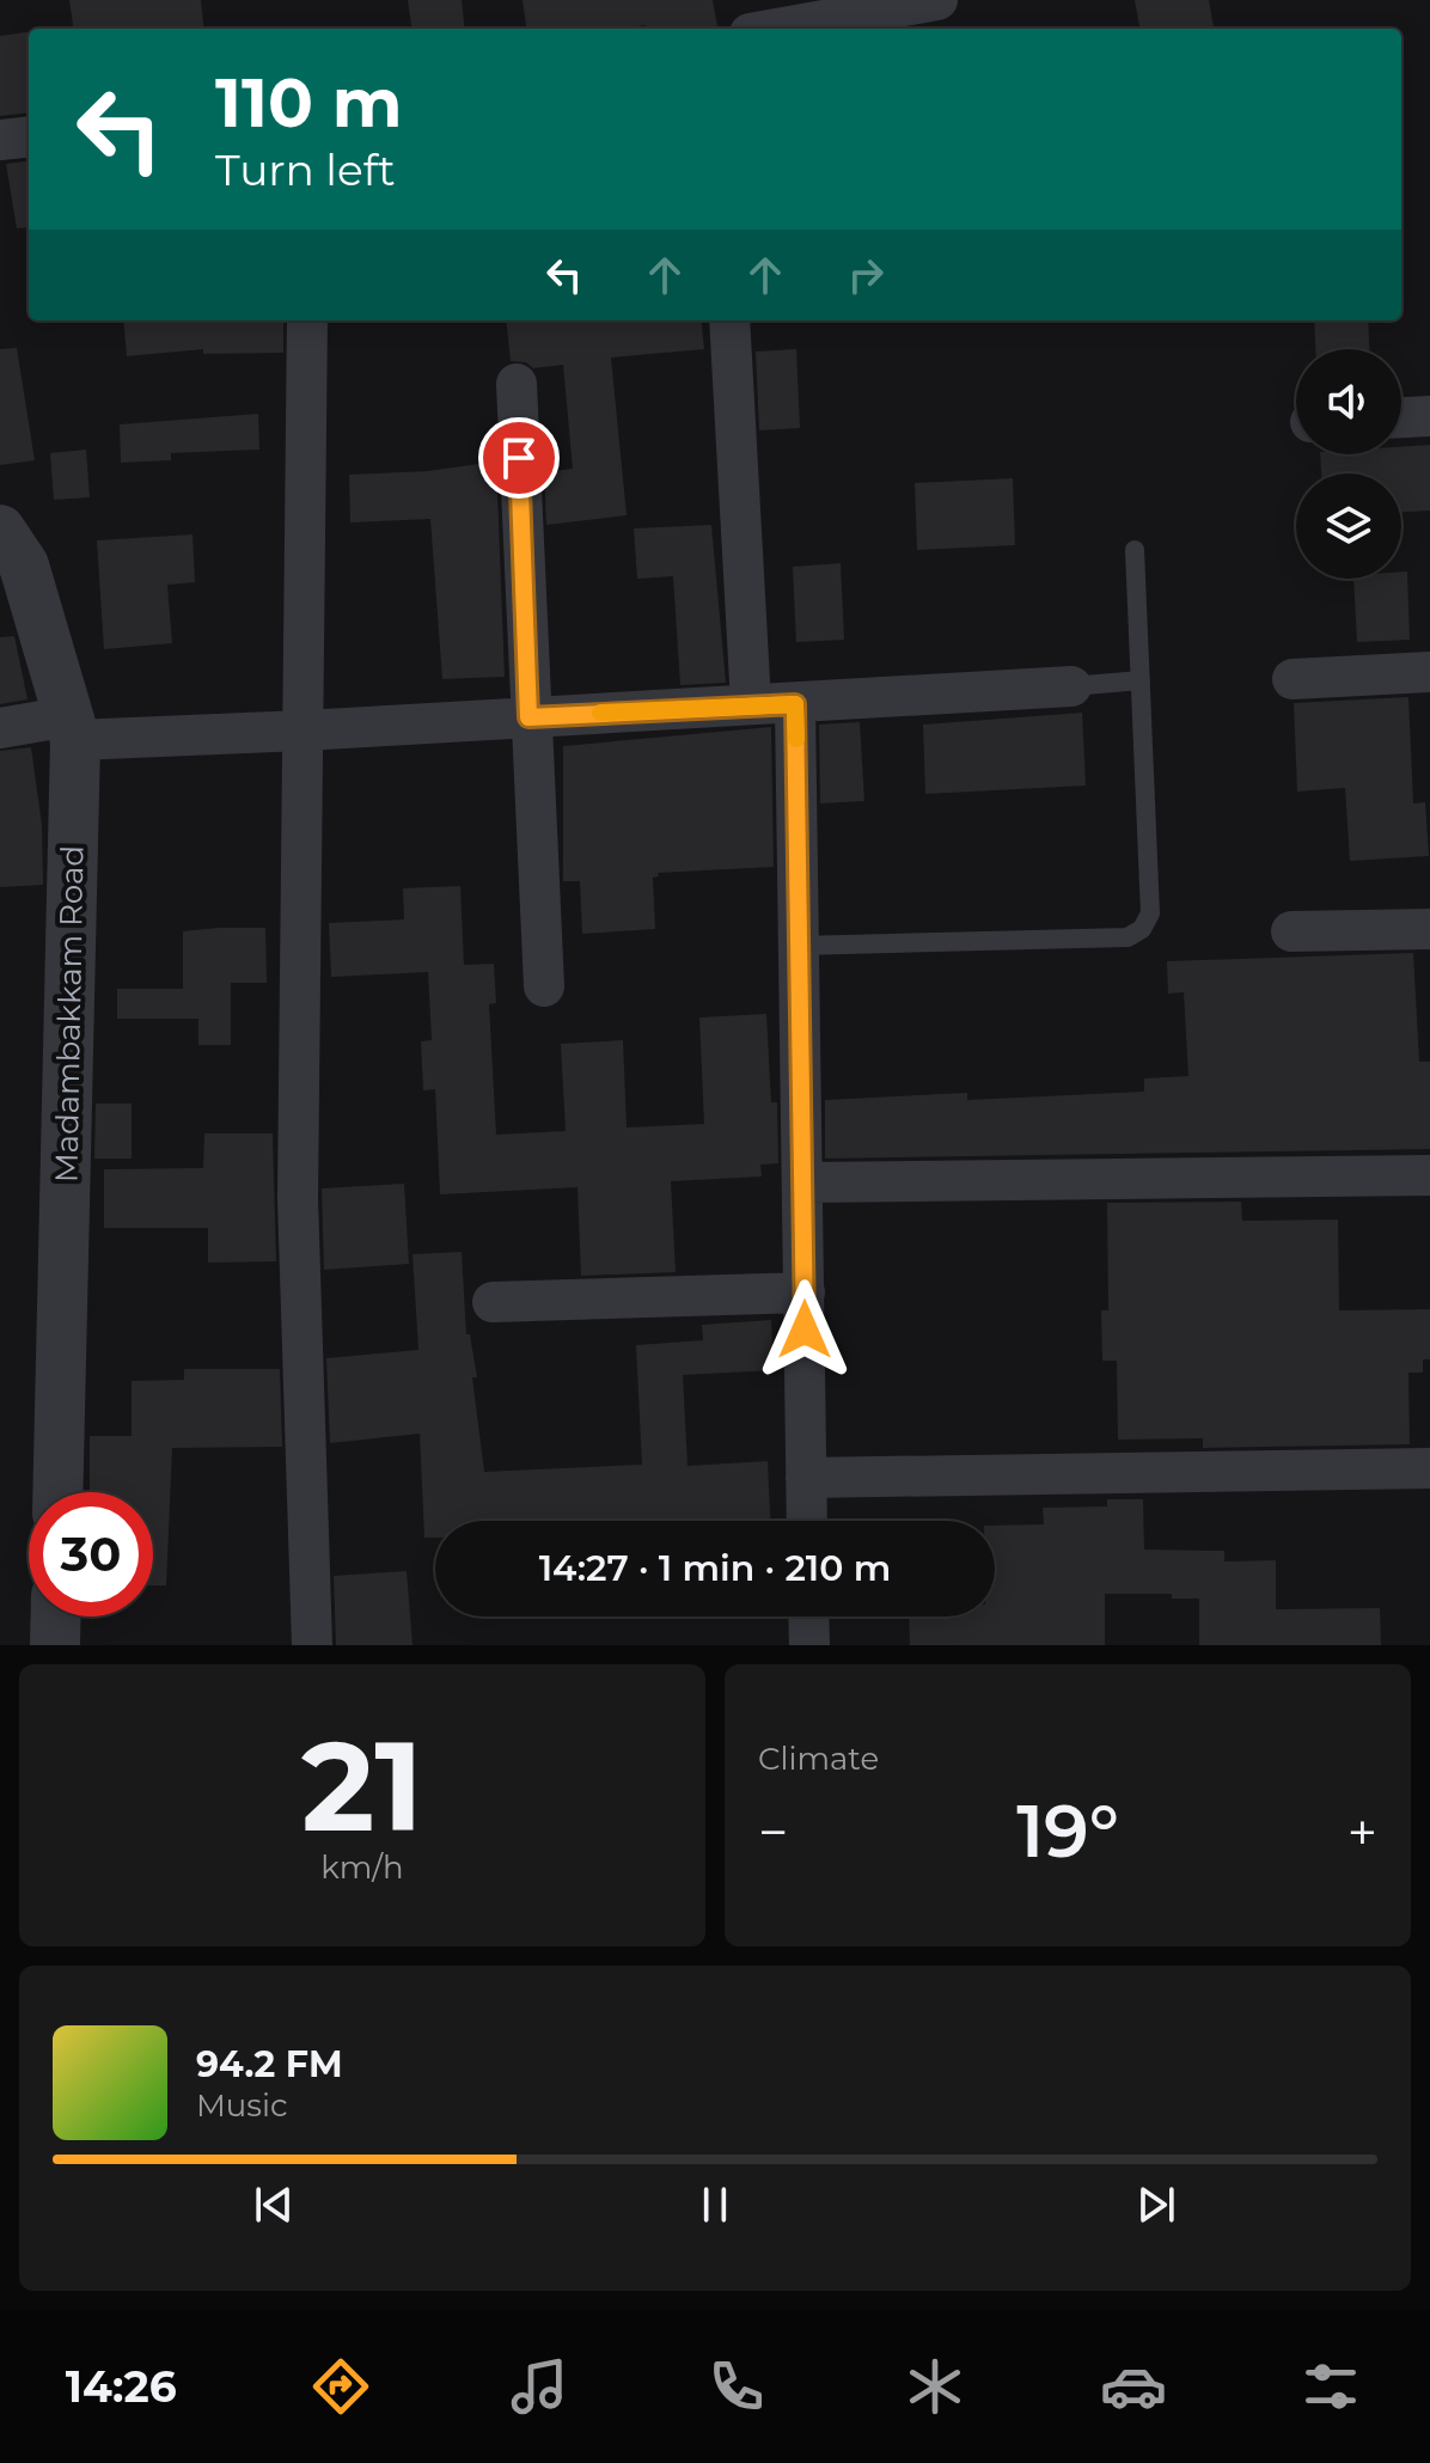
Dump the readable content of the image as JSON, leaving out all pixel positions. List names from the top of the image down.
{
  "streets": {
    "street": ["Madambakkam Road"]
  },
  "page": {
    "turn": ["110 m", "Turn left"],
    "limit": "30",
    "trip": "14:27 · 1 min · 210 m",
    "tile": [
      ["21", "km/h"],
      "Climate"
    ],
    "heat": ["−", "19°", "+"],
    "song": ["94.2 FM", "Music"],
    "tabs": "14:26"
  }
}
